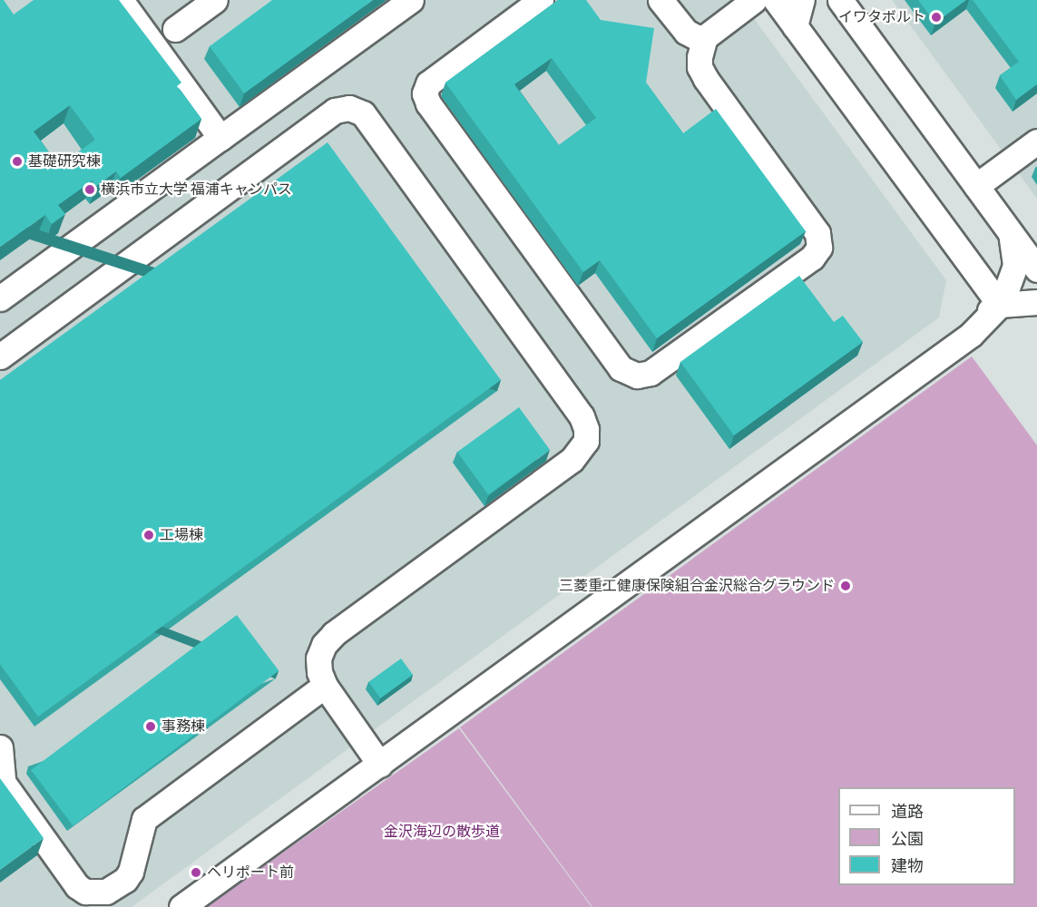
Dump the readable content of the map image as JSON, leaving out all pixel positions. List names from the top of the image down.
{
  "parks": ["金沢海辺の散歩道"],
  "places": [
    "イワタボルト",
    "基礎研究棟",
    "横浜市立大学 福浦キャンパス",
    "工場棟",
    "三菱重工健康保険組合金沢総合グラウンド",
    "事務棟",
    "ヘリポート前"
  ],
  "legend": ["道路", "公園", "建物"]
}
